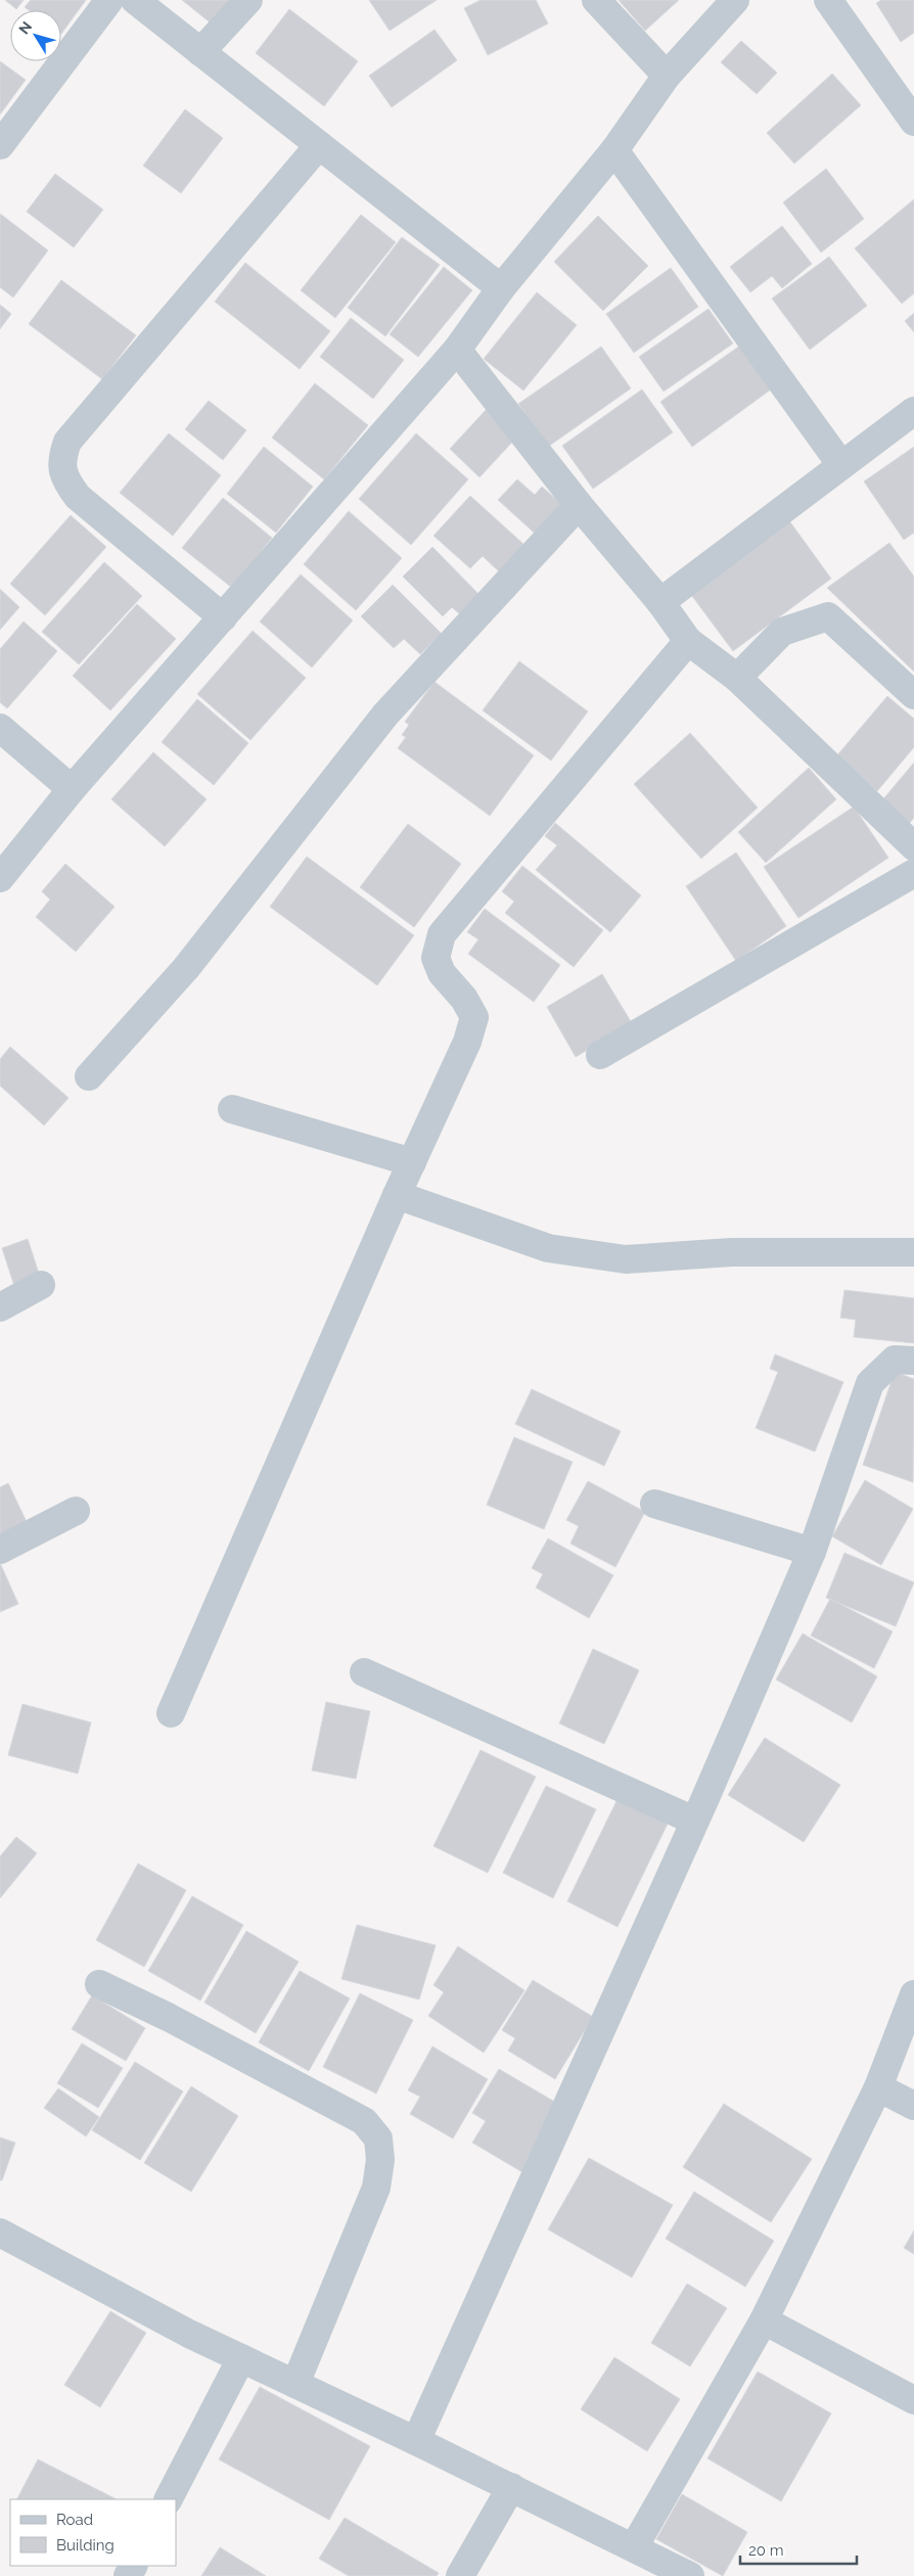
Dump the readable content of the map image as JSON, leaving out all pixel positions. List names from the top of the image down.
{
  "legend": ["Road", "Building"],
  "scale_bar": "20 m",
  "north": "top left"
}
